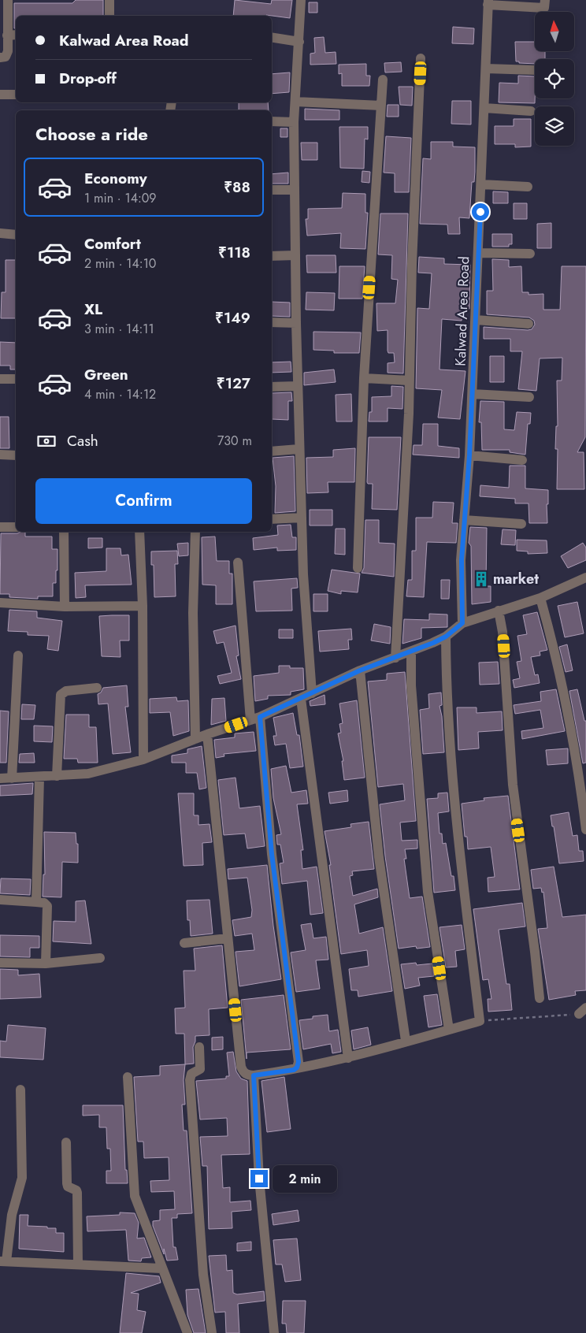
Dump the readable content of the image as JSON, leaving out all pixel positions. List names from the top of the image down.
{
  "streets": {
    "street": ["Kalwad Area Road"]
  },
  "places": {
    "building": ["market"]
  },
  "north": "top",
  "page": {
    "banner": ["Kalwad Area Road", "Drop-off"],
    "heading": "Choose a ride",
    "list": [
      {
        "name": "Economy",
        "note": "1 min · 14:09",
        "value": "₹88"
      },
      {
        "name": "Comfort",
        "note": "2 min · 14:10",
        "value": "₹118"
      },
      {
        "name": "XL",
        "note": "3 min · 14:11",
        "value": "₹149"
      },
      {
        "name": "Green",
        "note": "4 min · 14:12",
        "value": "₹127"
      }
    ],
    "pay": ["Cash", "730 m"],
    "buttons": "Confirm",
    "bubble": "2 min"
  }
}
